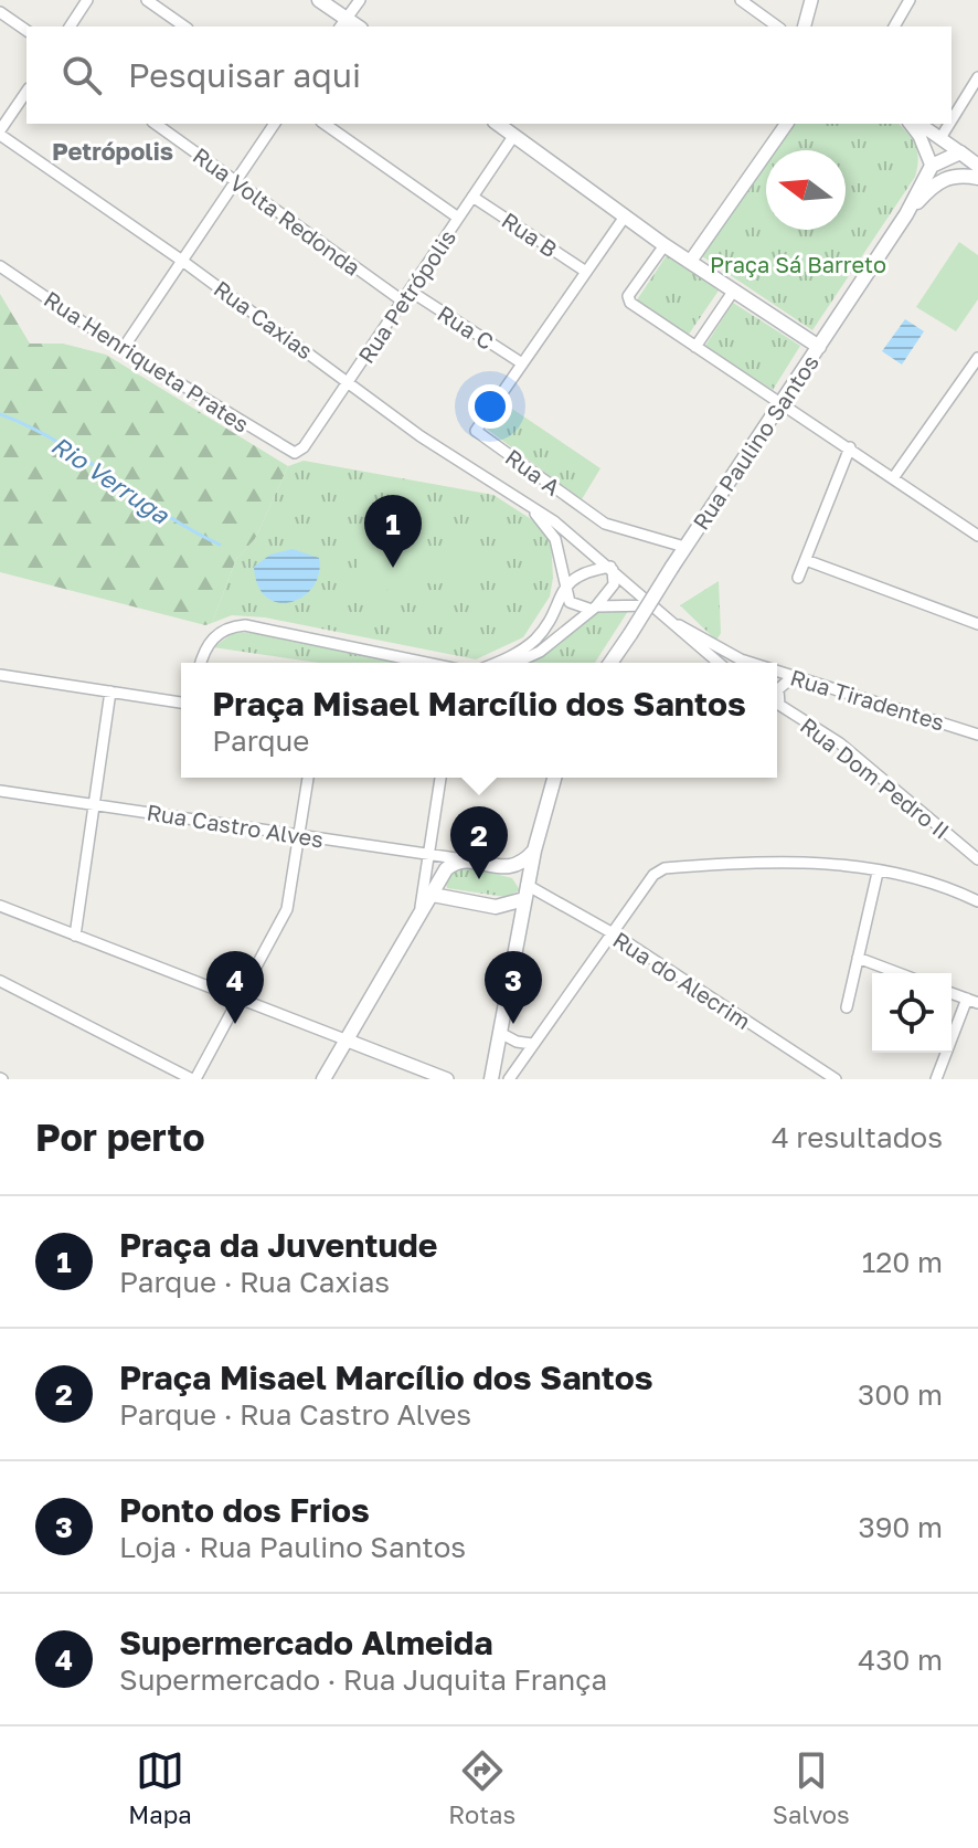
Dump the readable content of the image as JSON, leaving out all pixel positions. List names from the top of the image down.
{
  "streets": {
    "main road": ["Rua Paulino Santos"],
    "street": [
      "Rua Volta Redonda",
      "Rua B",
      "Rua Petrópolis",
      "Rua Caxias",
      "Rua C",
      "Rua Henriqueta Prates",
      "Rua A",
      "Rua Tiradentes",
      "Rua Dom Pedro II",
      "Rua Castro Alves",
      "Rua do Alecrim"
    ]
  },
  "crossings": [
    ["Rua Volta Redonda", "Rua Petrópolis"],
    ["Rua B", "Rua Petrópolis"],
    ["Rua B", "Rua A"],
    ["Rua Petrópolis", "Rua Caxias"],
    ["Rua Petrópolis", "Rua C"],
    ["Rua Petrópolis", "Rua Henriqueta Prates"],
    ["Rua C", "Rua A"],
    ["Rua Paulino Santos", "Rua A"]
  ],
  "districts": ["Petrópolis"],
  "water": ["Rio Verruga"],
  "parks": ["Praça Sá Barreto"],
  "north": "left",
  "page": {
    "search": "Pesquisar aqui",
    "pins": [
      "1",
      "2",
      "3",
      "4"
    ],
    "popup": ["Praça Misael Marcílio dos Santos", "Parque"],
    "heading": ["Por perto", "4 resultados"],
    "list": [
      {
        "mark": "1",
        "name": "Praça da Juventude",
        "note": "Parque · Rua Caxias",
        "value": "120 m"
      },
      {
        "mark": "2",
        "name": "Praça Misael Marcílio dos Santos",
        "note": "Parque · Rua Castro Alves",
        "value": "300 m"
      },
      {
        "mark": "3",
        "name": "Ponto dos Frios",
        "note": "Loja · Rua Paulino Santos",
        "value": "390 m"
      },
      {
        "mark": "4",
        "name": "Supermercado Almeida",
        "note": "Supermercado · Rua Juquita França",
        "value": "430 m"
      }
    ],
    "nav": ["Mapa", "Rotas", "Salvos"]
  }
}
